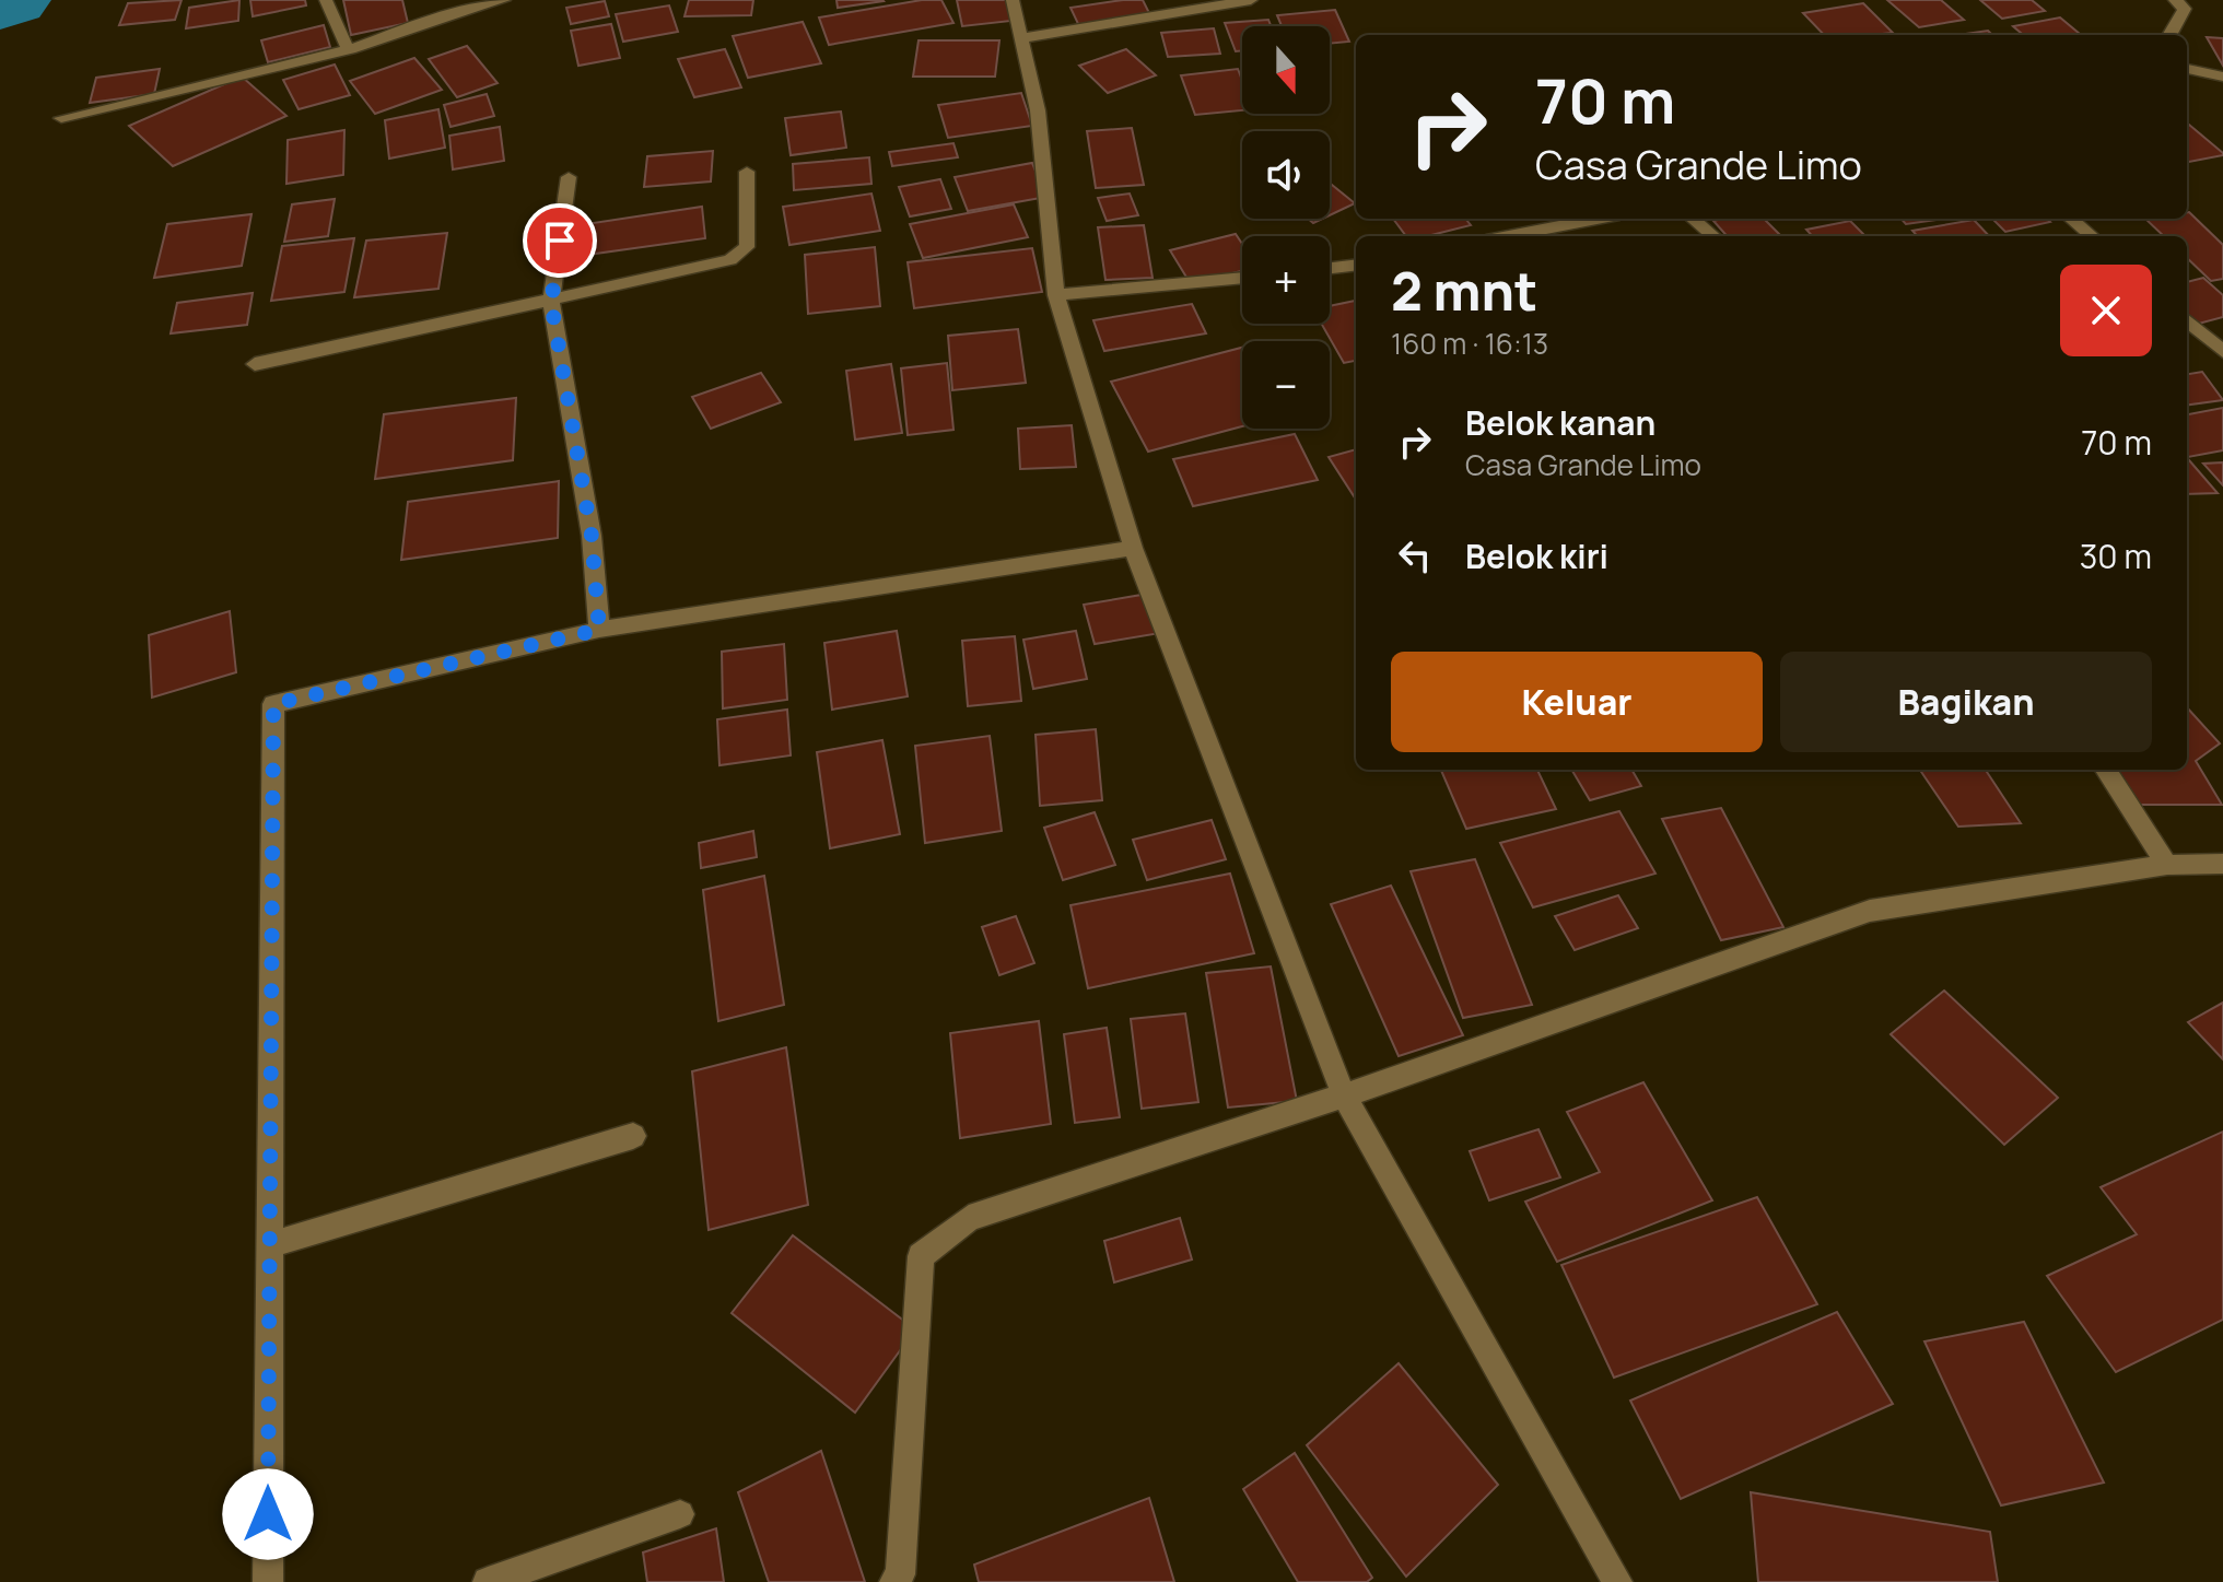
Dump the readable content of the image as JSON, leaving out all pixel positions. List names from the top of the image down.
{
  "north": "bottom",
  "page": {
    "map_buttons": ["+", "−"],
    "turn": ["70 m", "Casa Grande Limo"],
    "heading": ["2 mnt", "160 m · 16:13"],
    "list": [
      {
        "name": "Belok kanan",
        "note": "Casa Grande Limo",
        "value": "70 m"
      },
      {
        "name": "Belok kiri",
        "value": "30 m"
      }
    ],
    "buttons": ["Keluar", "Bagikan"]
  }
}
